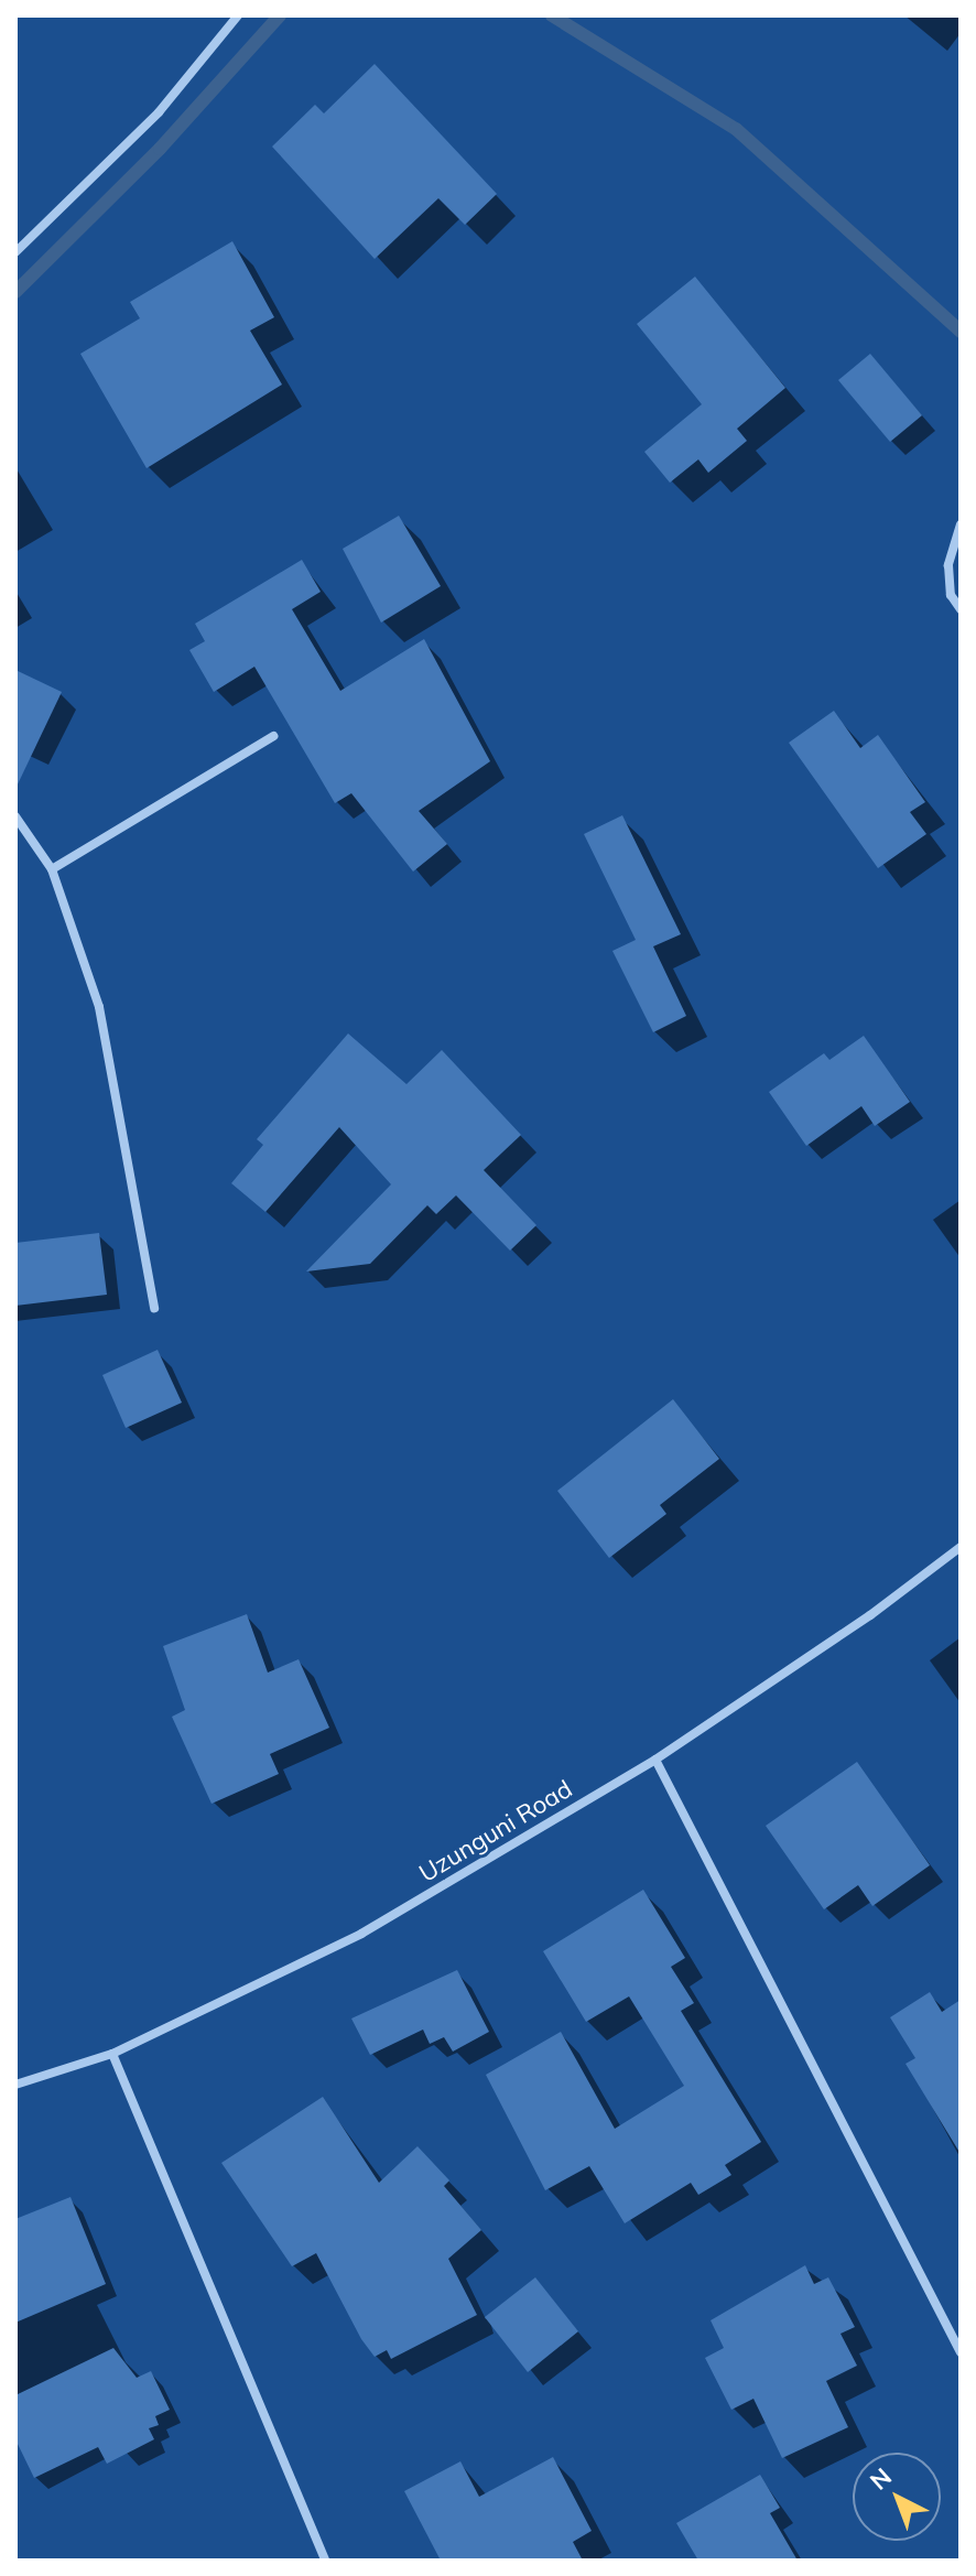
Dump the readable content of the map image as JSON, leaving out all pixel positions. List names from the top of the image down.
{
  "streets": {
    "street": ["Uzunguni Road"]
  },
  "north": "top left"
}
